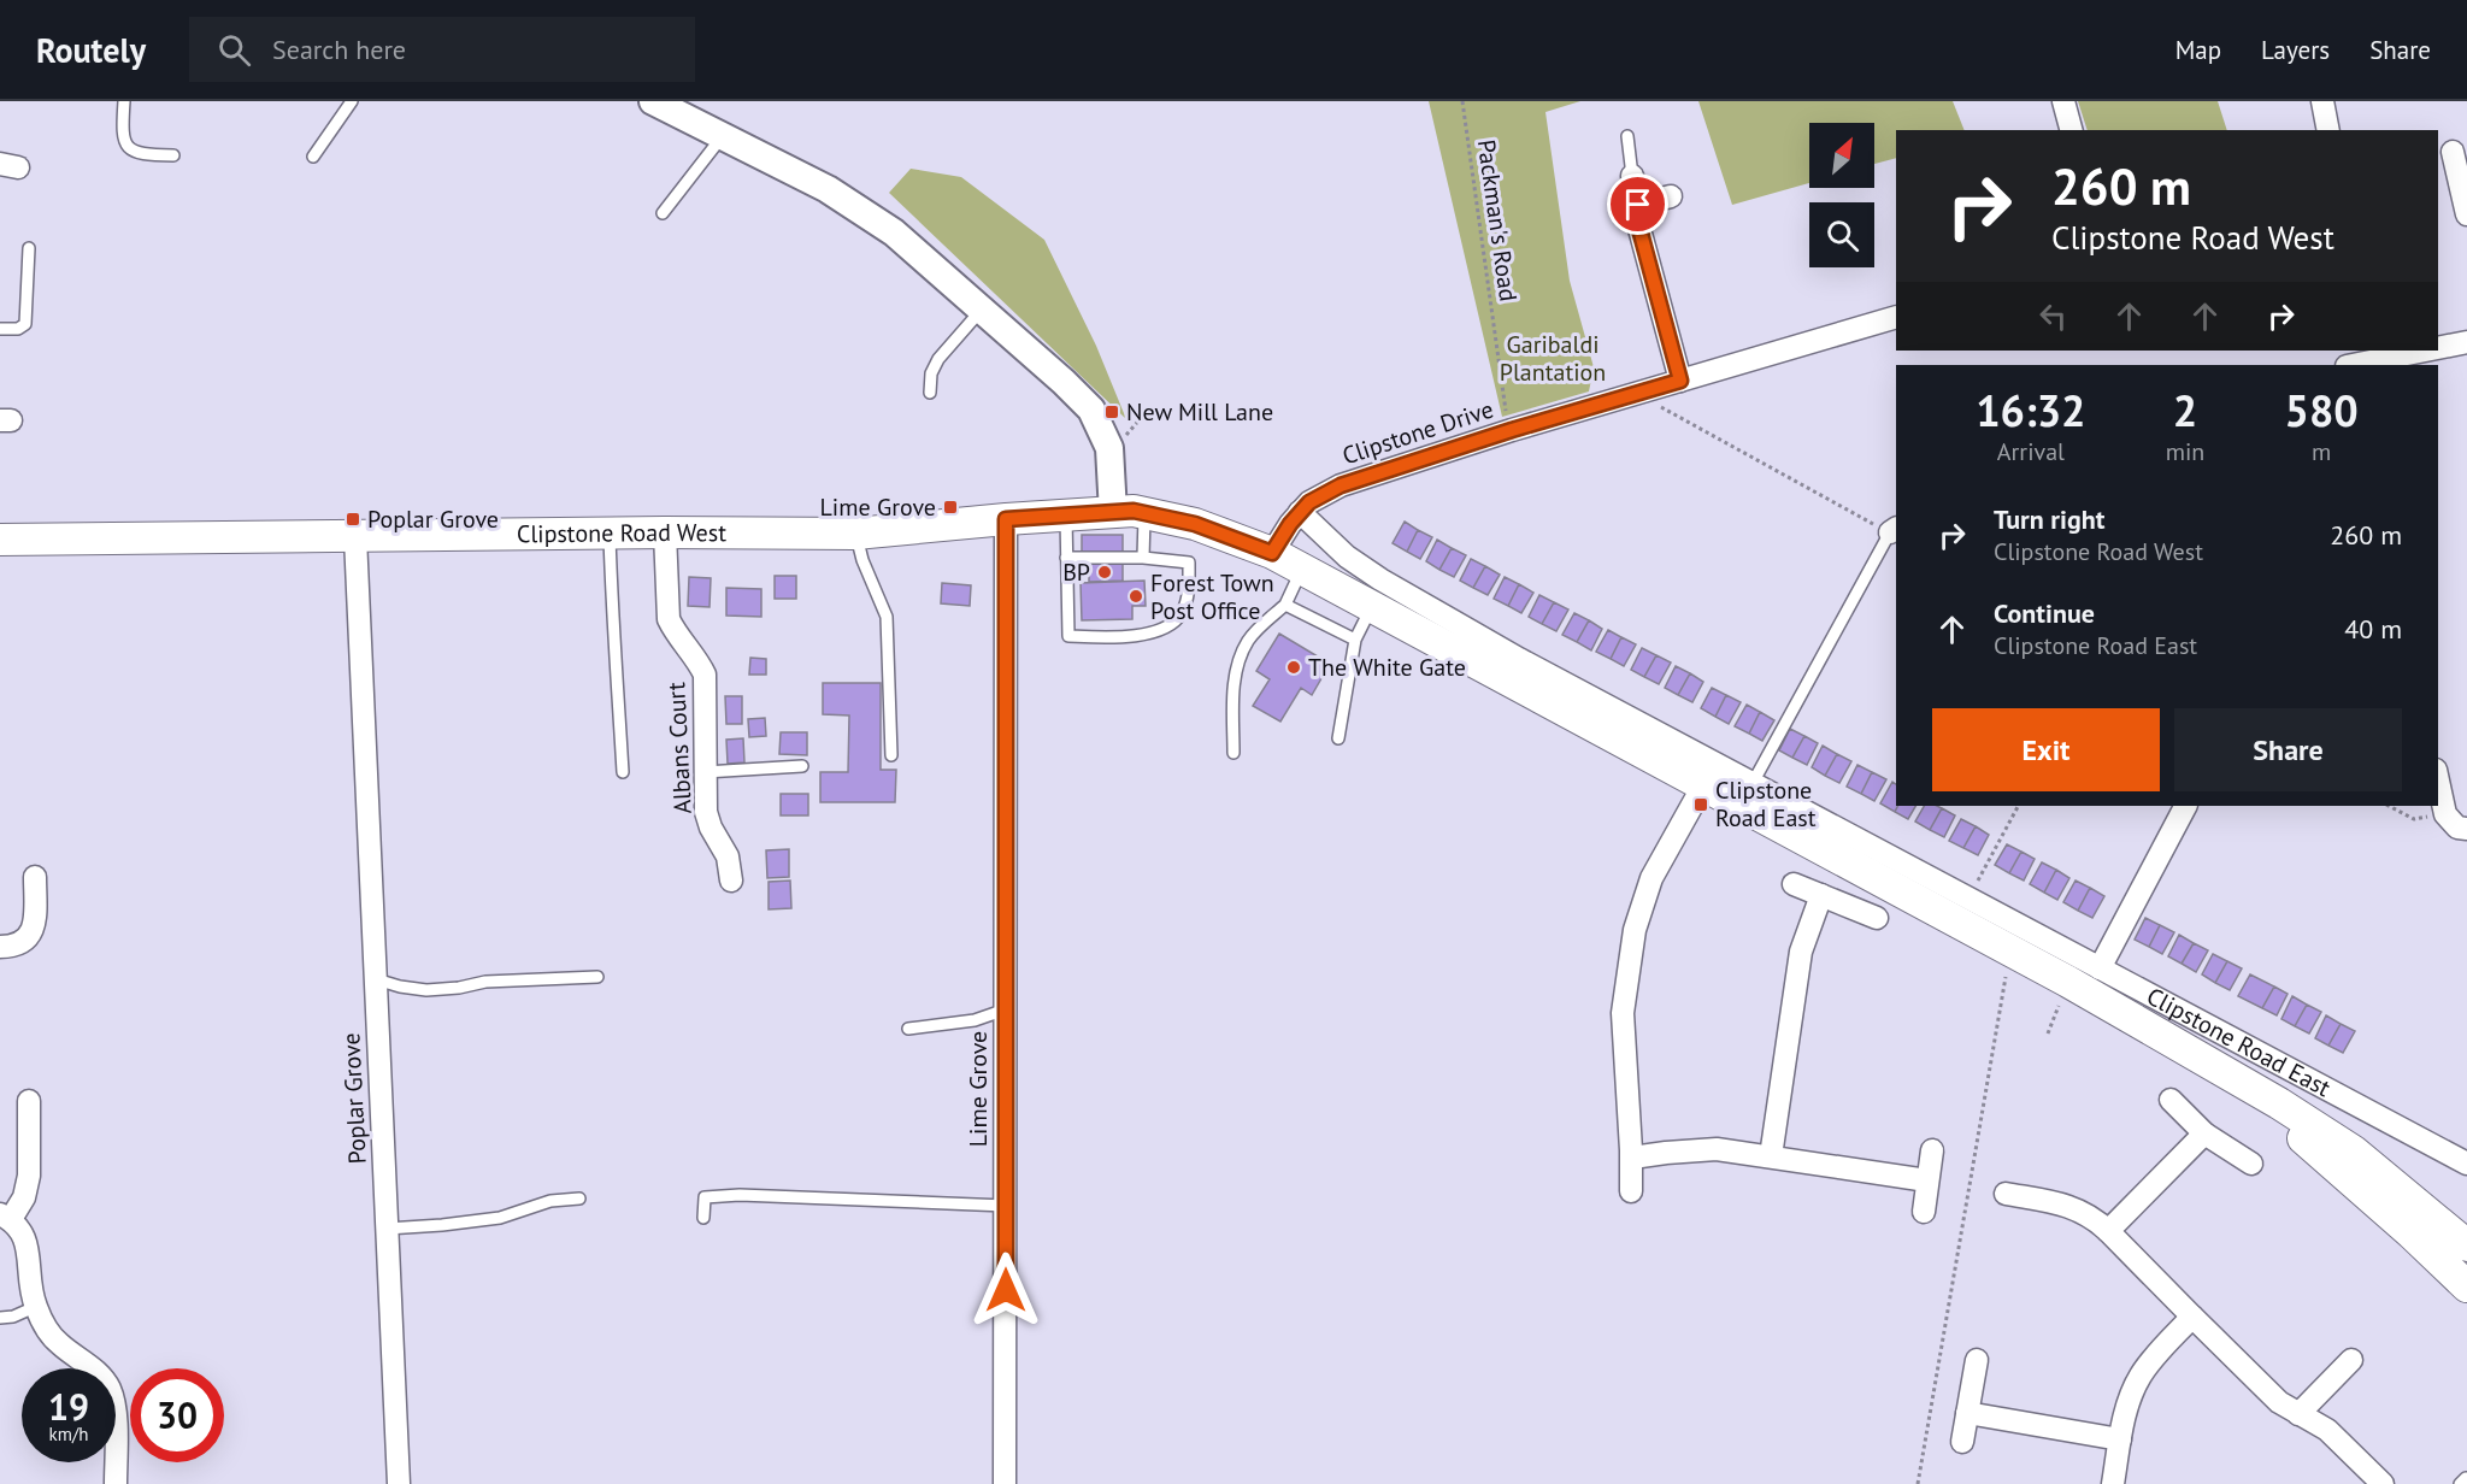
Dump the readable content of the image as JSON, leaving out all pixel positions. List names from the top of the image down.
{
  "streets": {
    "main road": ["Clipstone Road West", "Clipstone Road East"],
    "street": [
      "Clipstone Drive",
      "Albans Court",
      "Lime Grove",
      "Poplar Grove"
    ],
    "path": ["Packman's Road"]
  },
  "crossings": [
    ["Packman's Road", "Clipstone Drive"],
    ["Clipstone Drive", "Clipstone Road East"],
    ["Clipstone Road West", "Albans Court"],
    ["Clipstone Road West", "Clipstone Road East"],
    ["Clipstone Road West", "Lime Grove"],
    ["Clipstone Road West", "Poplar Grove"]
  ],
  "parks": ["Garibaldi Plantation"],
  "places": {
    "transit": [
      "New Mill Lane",
      "Lime Grove",
      "Poplar Grove",
      "Clipstone Road East"
    ],
    "other": ["BP", "Forest Town Post Office", "The White Gate"]
  },
  "north": "top right",
  "page": {
    "header": "Routely",
    "search": "Search here",
    "nav": ["Map", "Layers", "Share"],
    "turn": ["260 m", "Clipstone Road West"],
    "eta": [
      "16:32",
      "Arrival",
      "2",
      "min",
      "580",
      "m"
    ],
    "list": [
      {
        "name": "Turn right",
        "note": "Clipstone Road West",
        "value": "260 m"
      },
      {
        "name": "Continue",
        "note": "Clipstone Road East",
        "value": "40 m"
      }
    ],
    "buttons": ["Exit", "Share"],
    "speed": "19 km/h",
    "limit": "30"
  }
}
